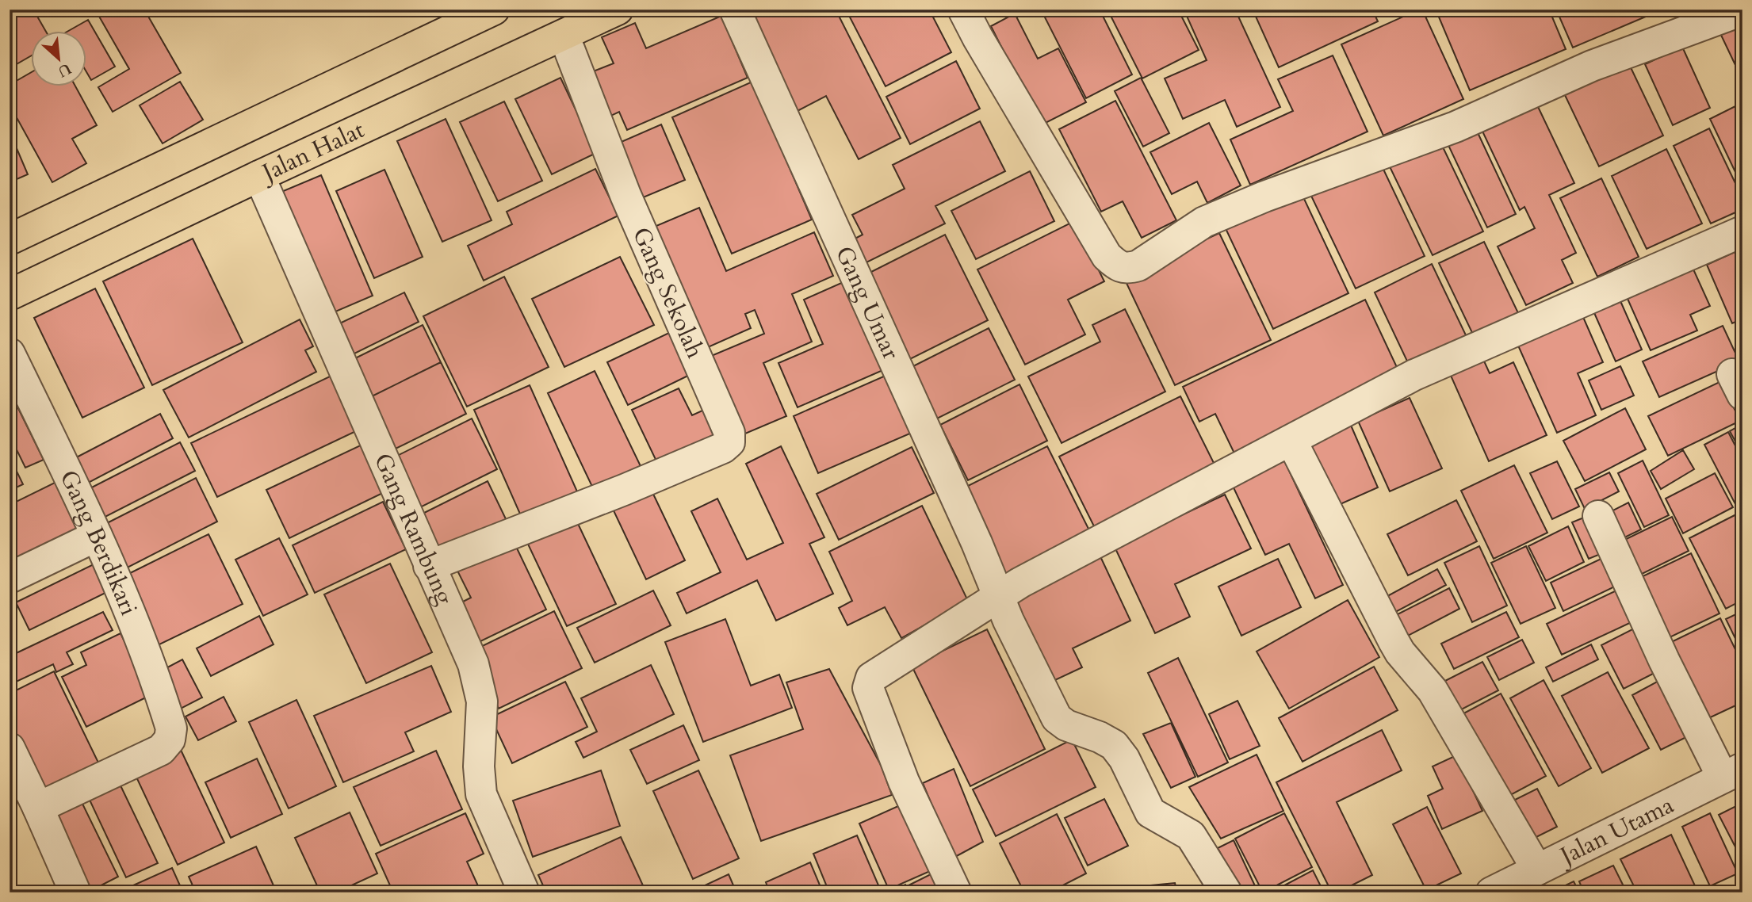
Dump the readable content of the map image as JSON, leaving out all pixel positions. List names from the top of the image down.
{
  "streets": {
    "main road": ["Jalan Halat"],
    "street": [
      "Gang Sekolah",
      "Gang Umar",
      "Gang Rambung",
      "Gang Berdikari",
      "Jalan Utama"
    ]
  },
  "crossings": [
    ["Jalan Halat", "Gang Sekolah"],
    ["Jalan Halat", "Gang Rambung"],
    ["Gang Sekolah", "Gang Rambung"]
  ],
  "north": "bottom right"
}
